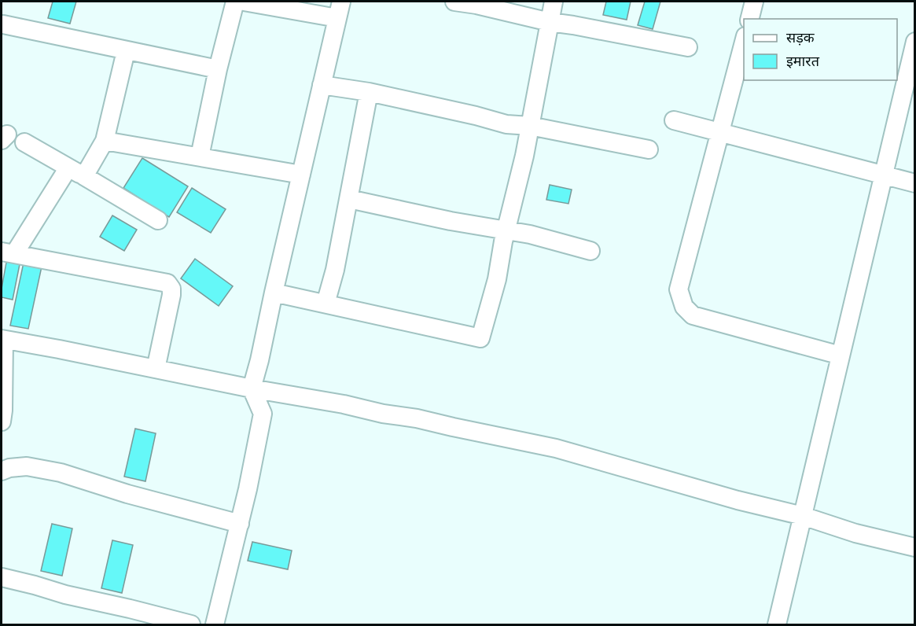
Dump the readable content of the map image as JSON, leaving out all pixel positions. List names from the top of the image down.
{
  "legend": ["सड़क", "इमारत"]
}
